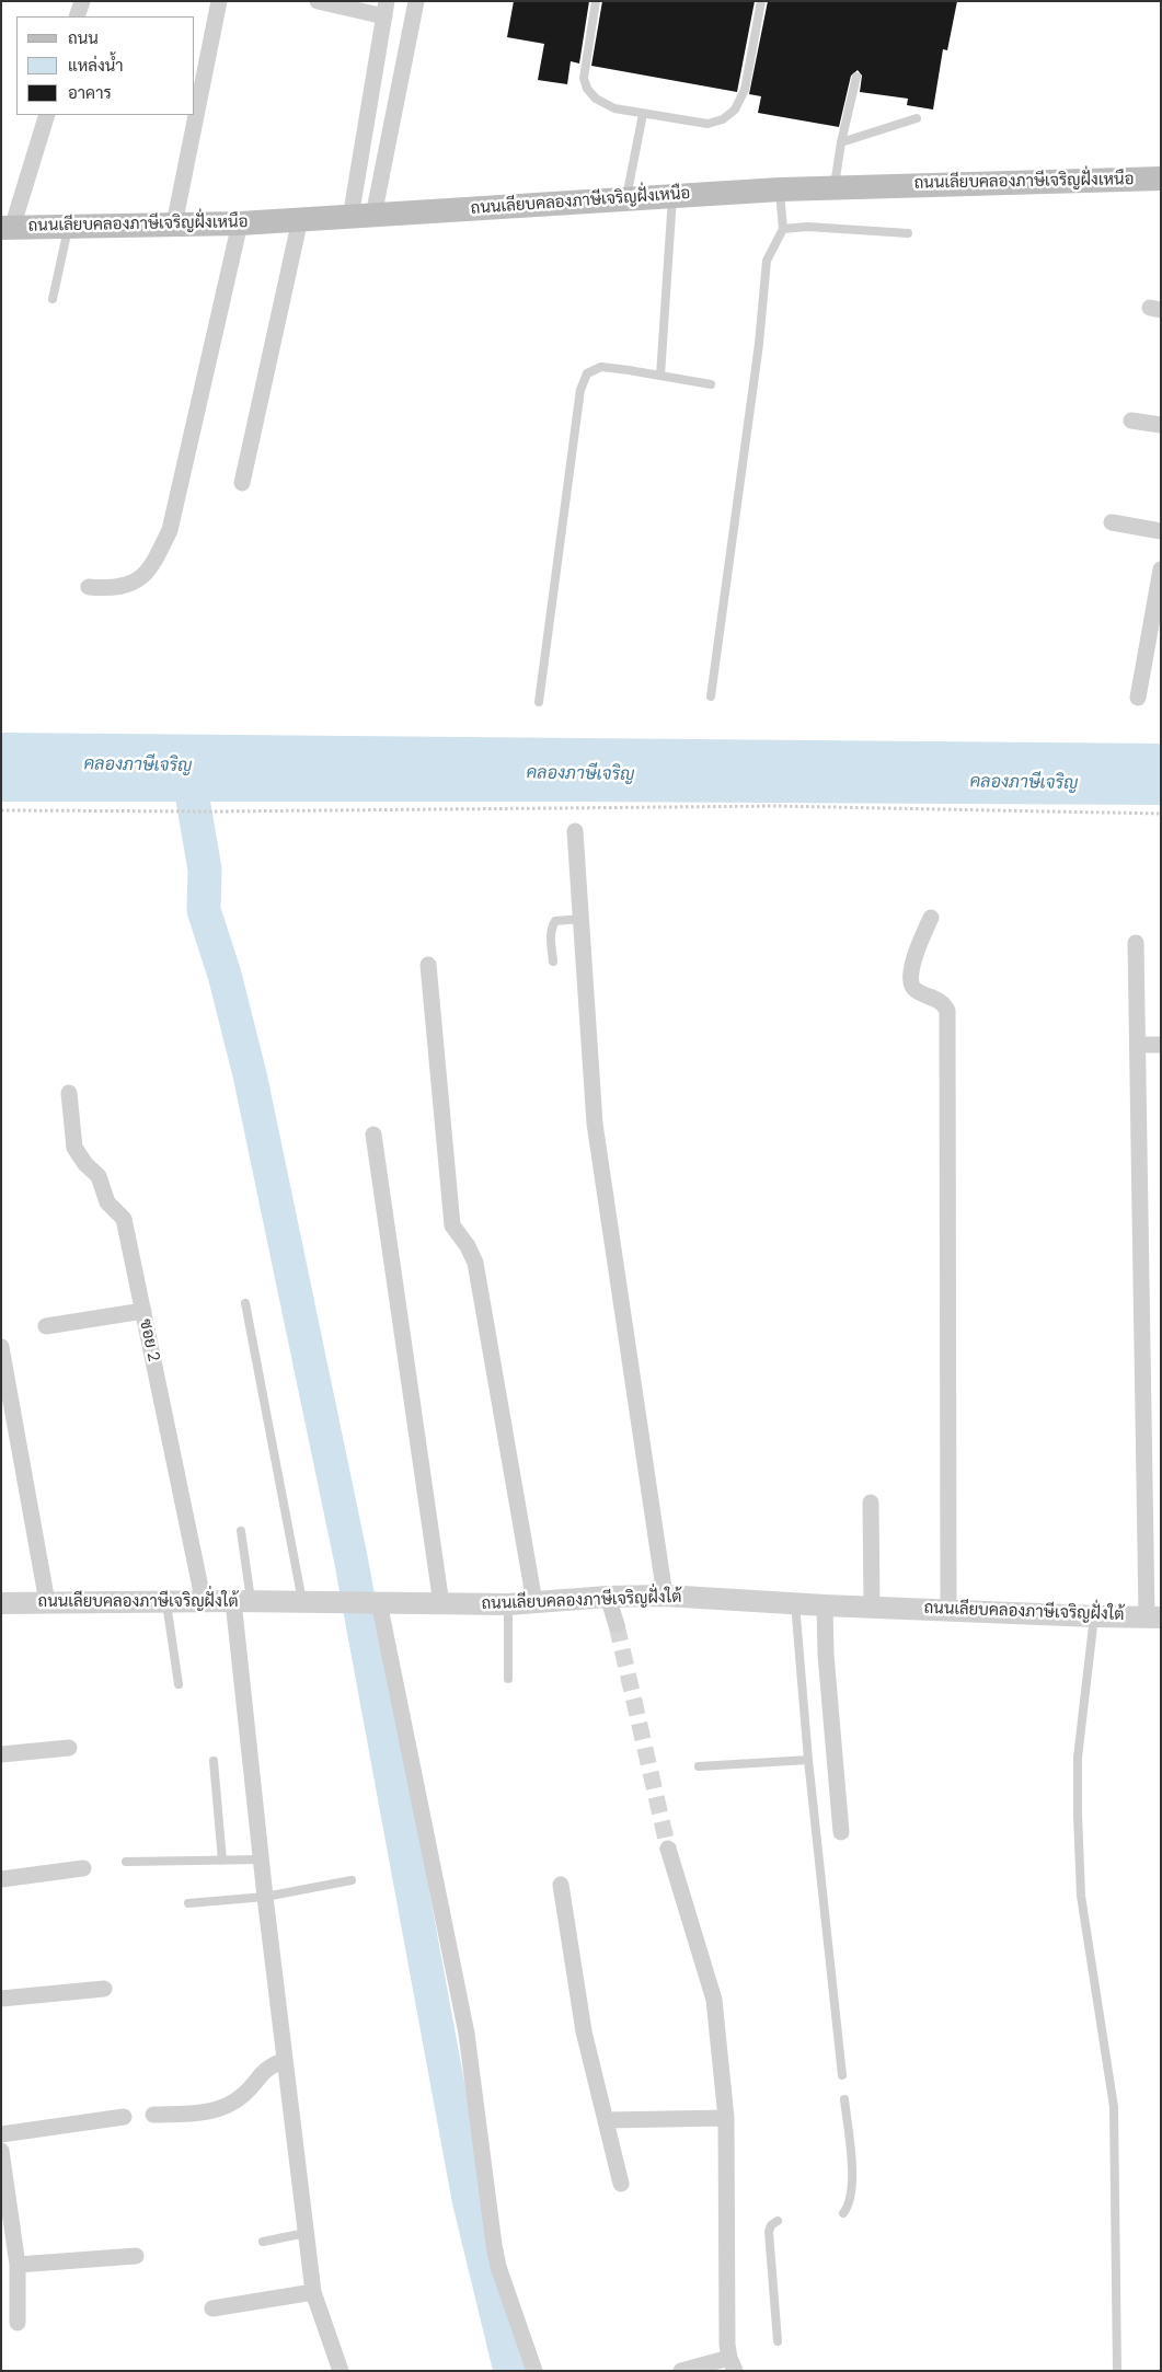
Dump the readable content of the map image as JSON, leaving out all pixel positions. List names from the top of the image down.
{
  "streets": {
    "main road": ["ถนนเลียบคลองภาษีเจริญฝั่งเหนือ"],
    "street": ["ซอย 2", "ถนนเลียบคลองภาษีเจริญฝั่งใต้"]
  },
  "crossings": [
    ["ซอย 2", "ถนนเลียบคลองภาษีเจริญฝั่งใต้"]
  ],
  "water": ["คลองภาษีเจริญ"],
  "legend": ["ถนน", "แหล่งน้ำ", "อาคาร"]
}
